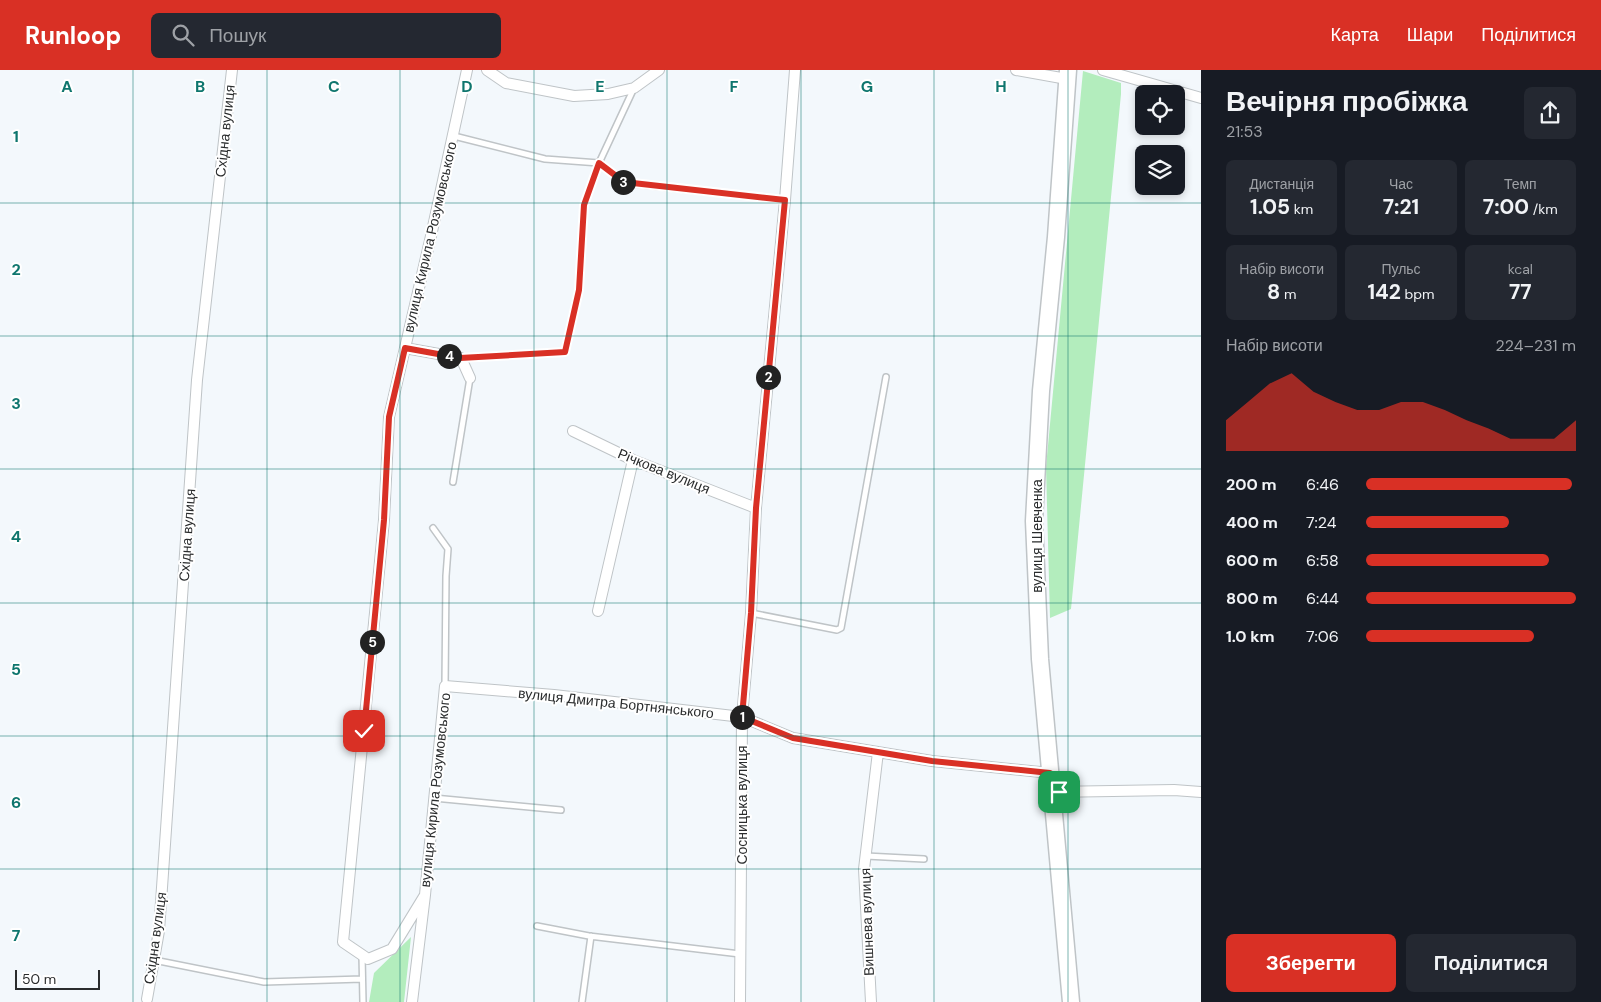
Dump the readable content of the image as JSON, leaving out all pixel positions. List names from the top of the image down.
{
  "streets": {
    "main road": ["вулиця Шевченка"],
    "street": [
      "Східна вулиця",
      "вулиця Кирила Розумовського",
      "Річкова вулиця",
      "вулиця Дмитра Бортнянського",
      "Сосницька вулиця",
      "Вишнева вулиця"
    ]
  },
  "crossings": [
    ["вулиця Кирила Розумовського", "вулиця Дмитра Бортнянського"],
    ["Річкова вулиця", "Сосницька вулиця"],
    ["вулиця Шевченка", "вулиця Дмитра Бортнянського"],
    ["вулиця Дмитра Бортнянського", "Сосницька вулиця"],
    ["вулиця Дмитра Бортнянського", "Вишнева вулиця"]
  ],
  "scale_bar": "50 m",
  "page": {
    "header": "Runloop",
    "search": "Пошук",
    "nav": ["Карта", "Шари", "Поділитися"],
    "heading": ["Вечірня пробіжка", "21:53"],
    "stats": [
      ["Дистанція", "1.05 km"],
      ["Час", "7:21"],
      ["Темп", "7:00 /km"],
      ["Набір висоти", "8 m"],
      ["Пульс", "142 bpm"],
      ["kcal", "77"]
    ],
    "pins": [
      "3",
      "4",
      "2",
      "5",
      "1"
    ],
    "chart": ["Набір висоти", "224–231 m"],
    "list": [
      {
        "name": "200 m",
        "note": "6:46"
      },
      {
        "name": "400 m",
        "note": "7:24"
      },
      {
        "name": "600 m",
        "note": "6:58"
      },
      {
        "name": "800 m",
        "note": "6:44"
      },
      {
        "name": "1.0 km",
        "note": "7:06"
      }
    ],
    "buttons": ["Зберегти", "Поділитися"],
    "scale": "50 m"
  },
  "grid": {
    "columns": [
      "A",
      "B",
      "C",
      "D",
      "E",
      "F",
      "G",
      "H"
    ],
    "rows": [
      "1",
      "2",
      "3",
      "4",
      "5",
      "6",
      "7"
    ]
  }
}
